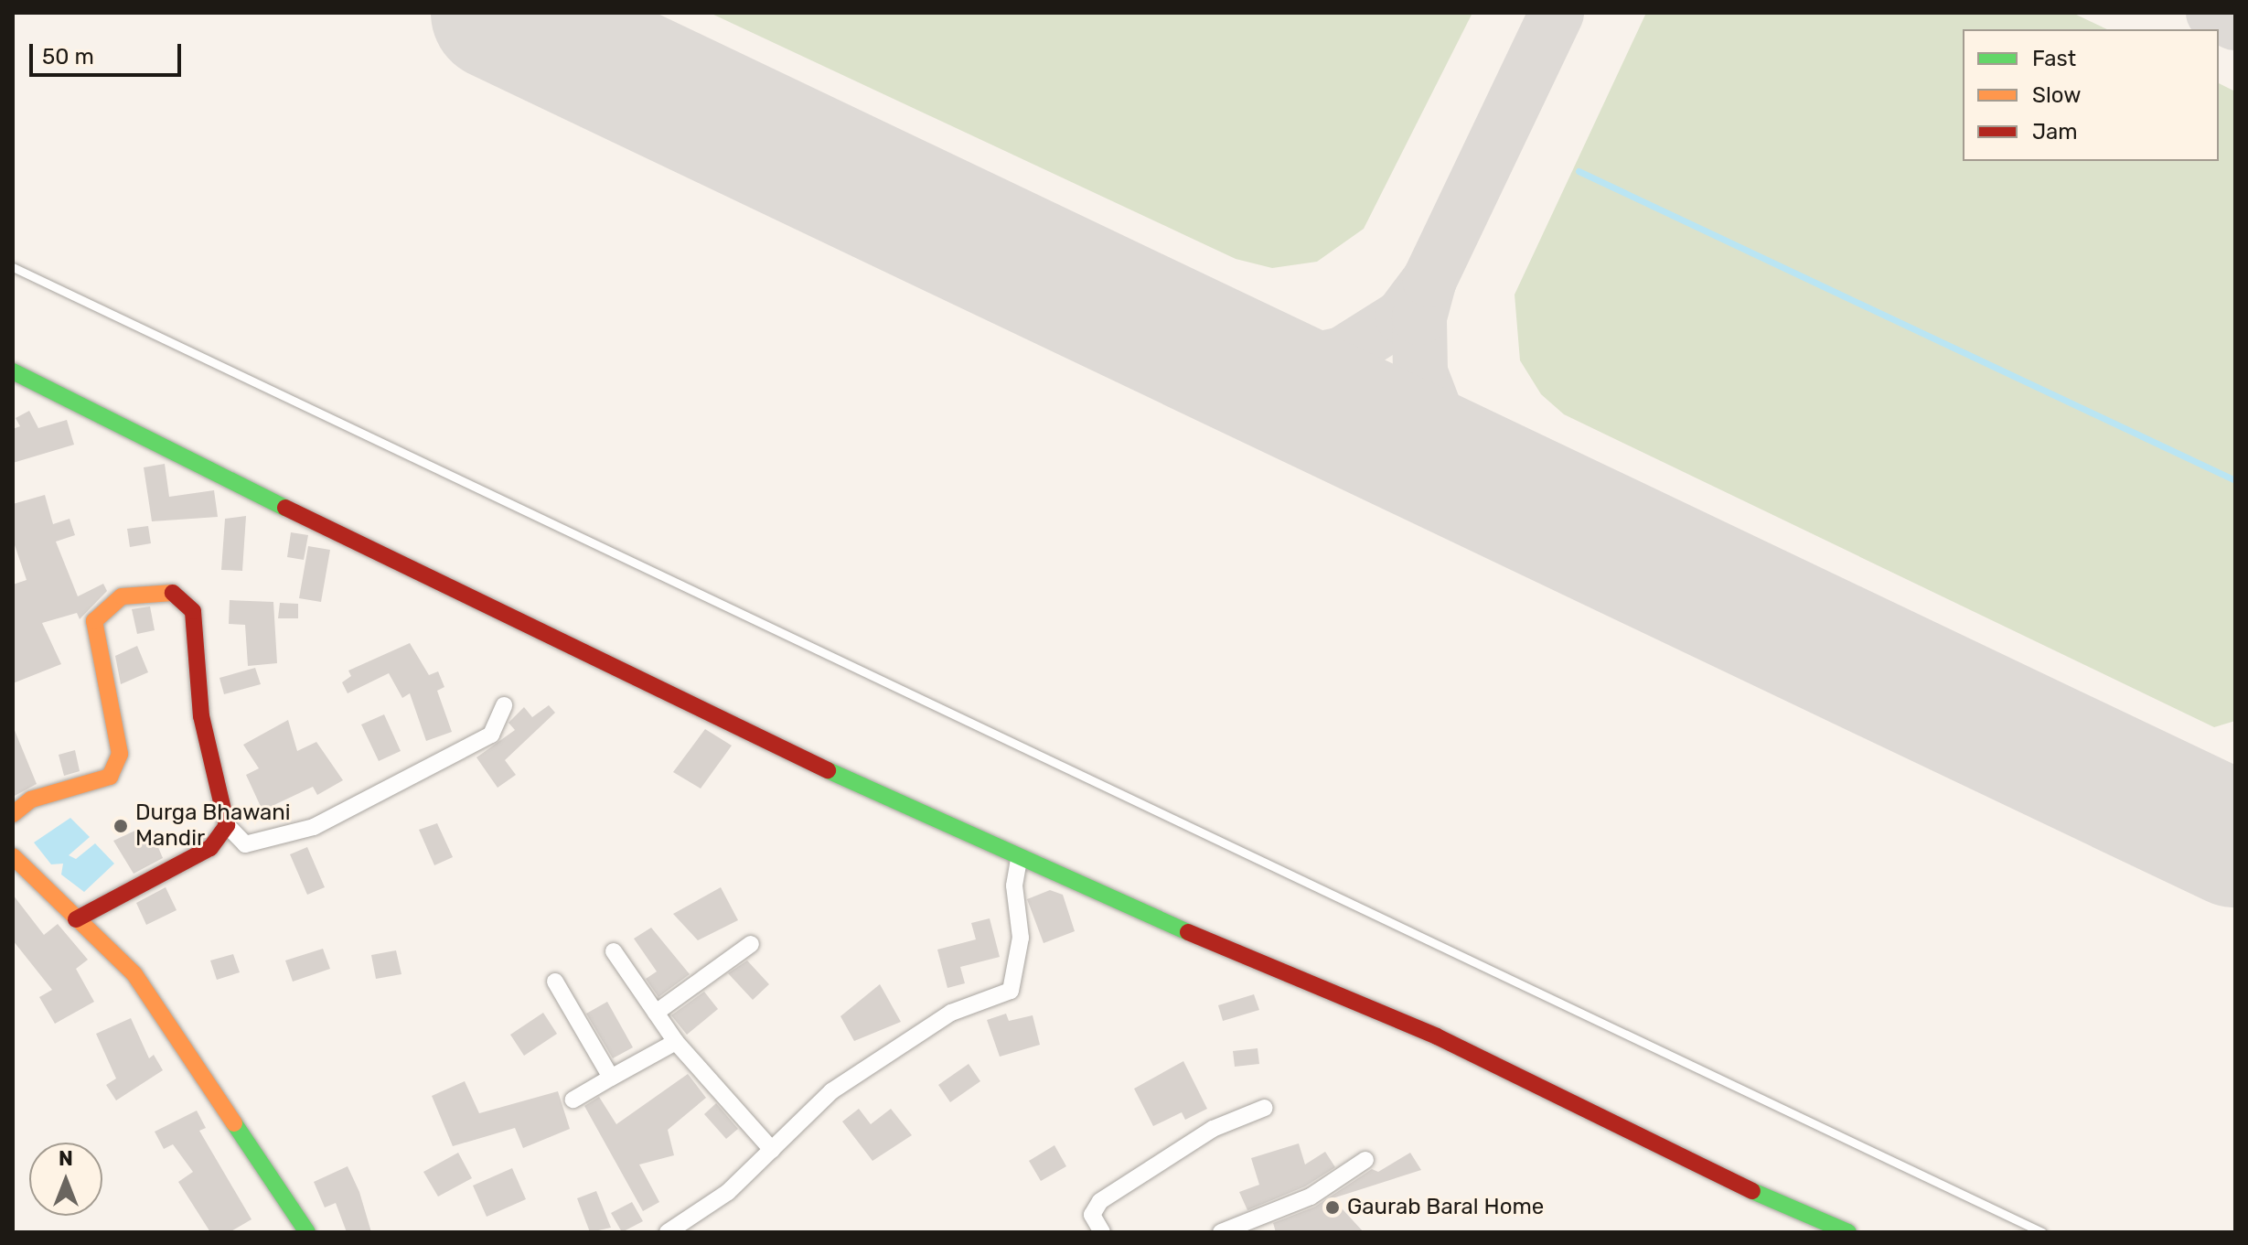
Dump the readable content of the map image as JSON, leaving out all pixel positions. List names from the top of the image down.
{
  "places": ["Durga Bhawani Mandir", "Gaurab Baral Home"],
  "legend": ["Fast", "Slow", "Jam"],
  "scale_bar": "50 m",
  "north": "top"
}
